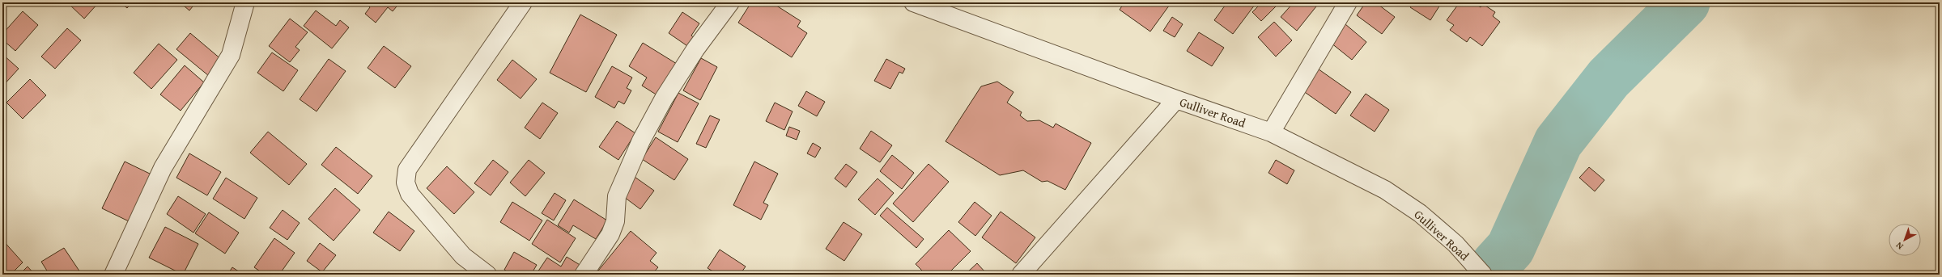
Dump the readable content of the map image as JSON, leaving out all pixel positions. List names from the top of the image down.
{
  "streets": {
    "street": ["Gulliver Road"]
  },
  "north": "bottom left"
}
